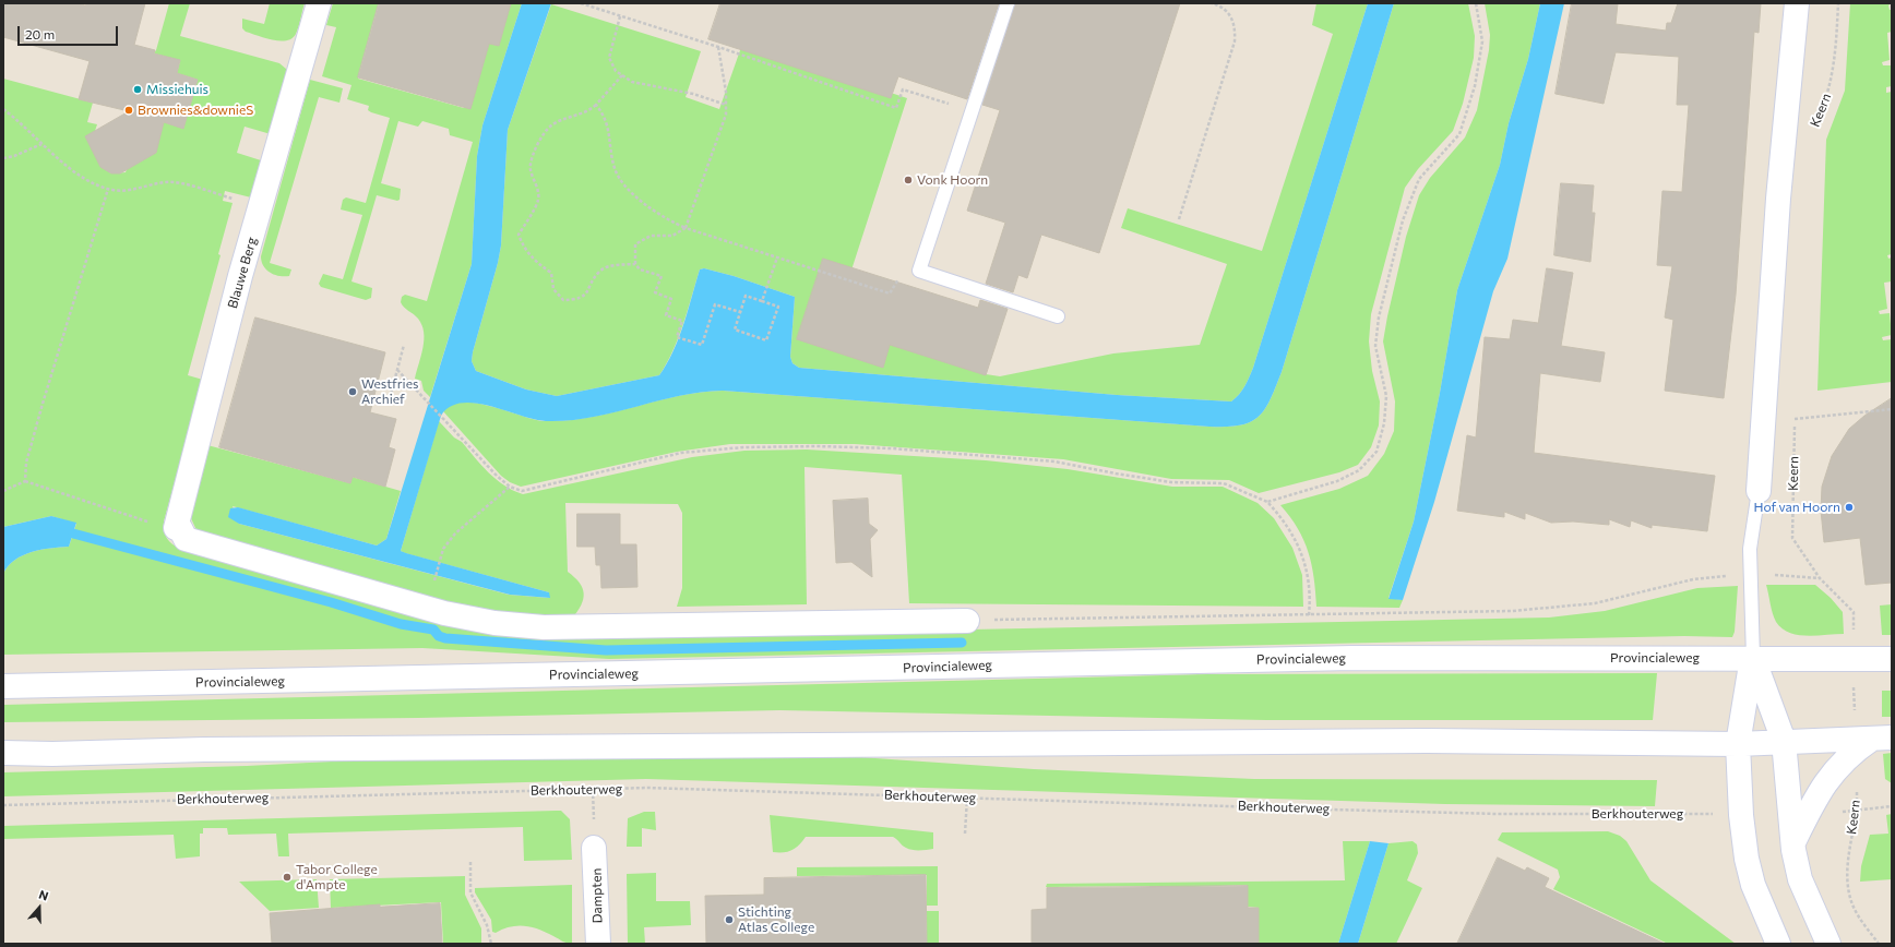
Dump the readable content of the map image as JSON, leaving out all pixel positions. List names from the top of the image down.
{
  "streets": {
    "main road": ["Blauwe Berg", "Provincialeweg", "Dampten"],
    "path": ["Keern", "Berkhouterweg"]
  },
  "crossings": [
    ["Keern", "Provincialeweg"]
  ],
  "places": [
    "Missiehuis",
    "Brownies&downieS",
    "Vonk Hoorn",
    "Westfries Archief",
    "Hof van Hoorn",
    "Tabor College d'Ampte",
    "Stichting Atlas College"
  ],
  "scale_bar": "20 m",
  "north": "top"
}
